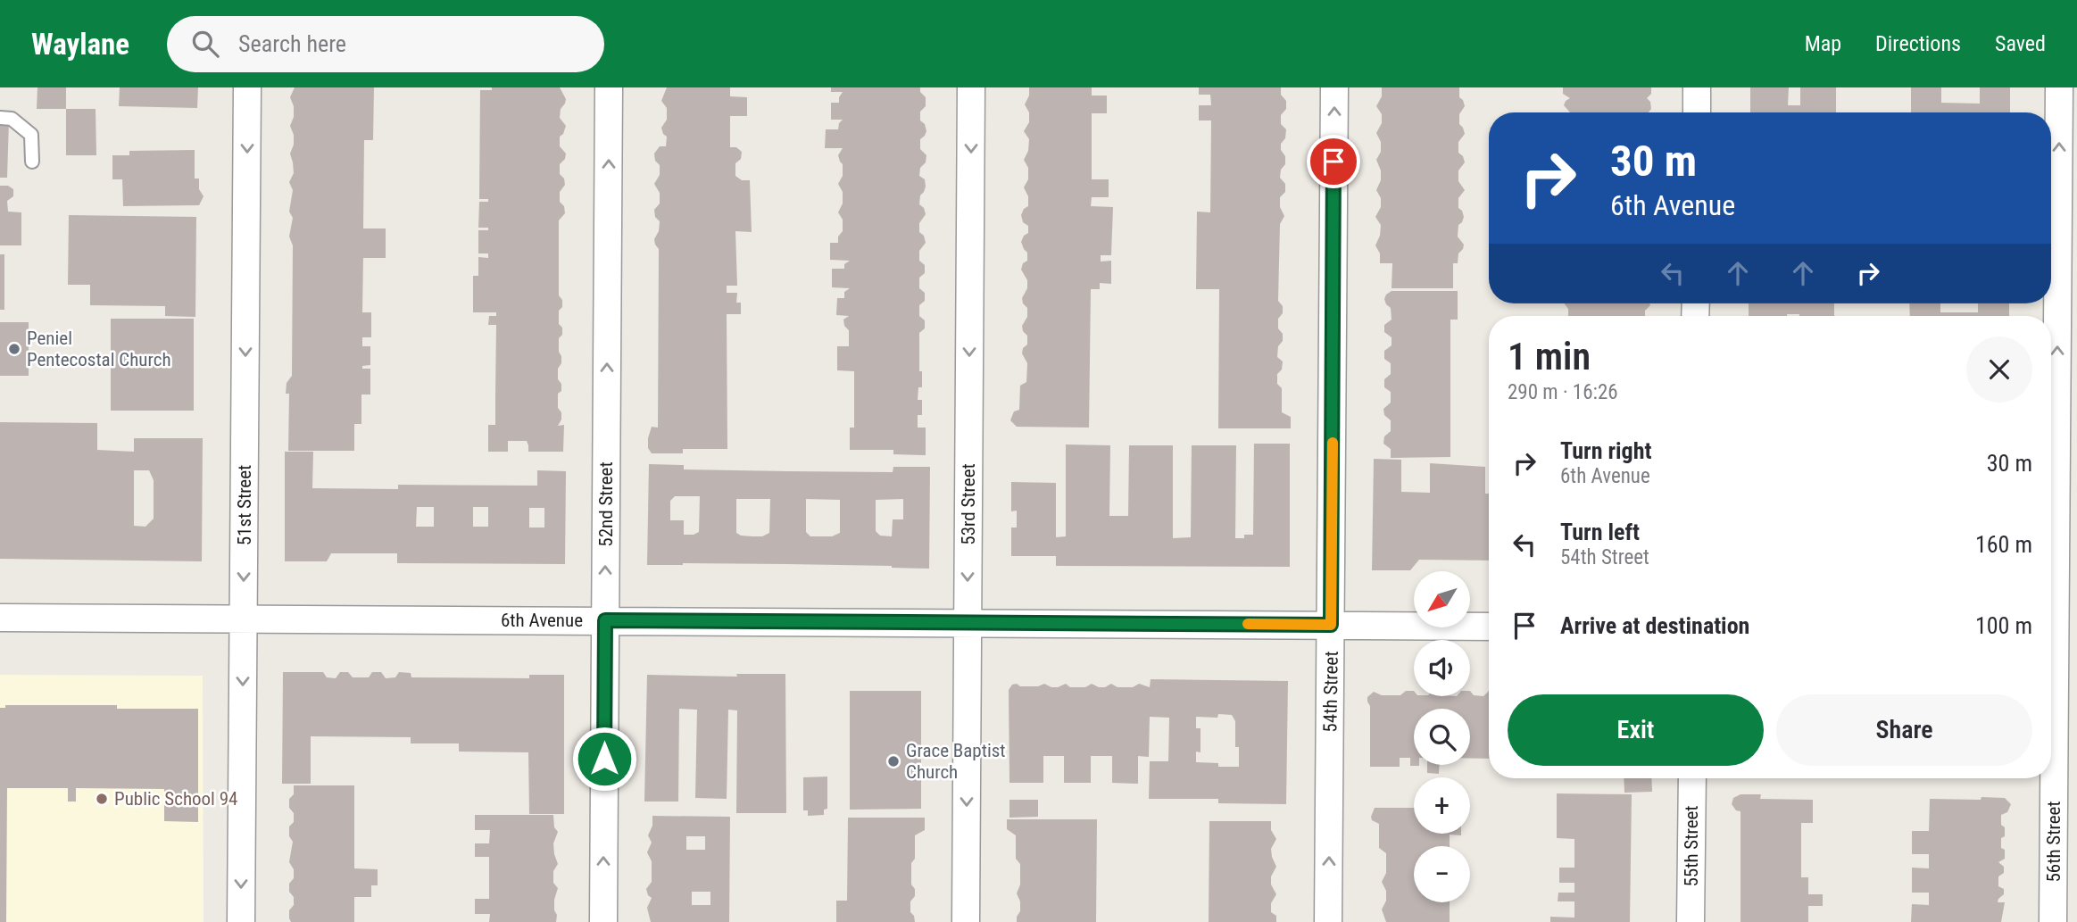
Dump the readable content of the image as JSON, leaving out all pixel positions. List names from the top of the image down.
{
  "streets": {
    "street": [
      "52nd Street",
      "53rd Street",
      "51st Street",
      "6th Avenue",
      "54th Street",
      "56th Street",
      "55th Street"
    ]
  },
  "crossings": [
    ["52nd Street", "6th Avenue"],
    ["53rd Street", "6th Avenue"],
    ["51st Street", "6th Avenue"],
    ["6th Avenue", "54th Street"]
  ],
  "one_way": [
    "52nd Street",
    "53rd Street",
    "51st Street",
    "54th Street",
    "56th Street"
  ],
  "places": ["Peniel Pentecostal Church", "Grace Baptist Church", "Public School 94"],
  "north": "bottom left",
  "page": {
    "header": "Waylane",
    "search": "Search here",
    "nav": ["Map", "Directions", "Saved"],
    "turn": ["30 m", "6th Avenue"],
    "heading": ["1 min", "290 m · 16:26"],
    "list": [
      {
        "name": "Turn right",
        "note": "6th Avenue",
        "value": "30 m"
      },
      {
        "name": "Turn left",
        "note": "54th Street",
        "value": "160 m"
      },
      {
        "name": "Arrive at destination",
        "value": "100 m"
      }
    ],
    "map_buttons": ["+", "−"],
    "buttons": ["Exit", "Share"]
  }
}
